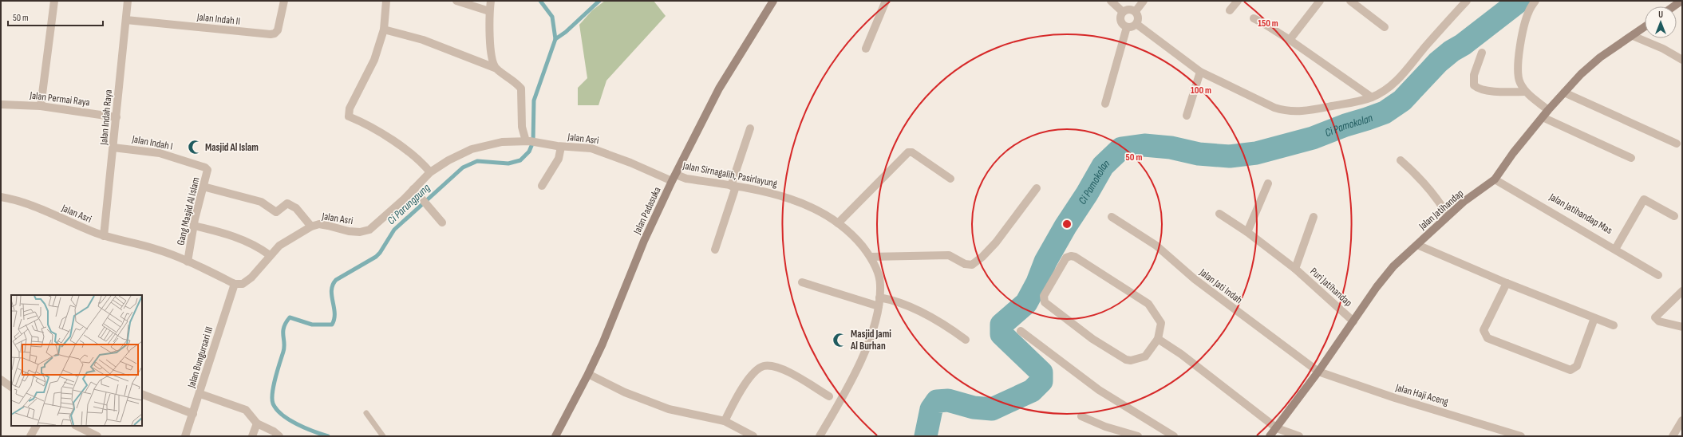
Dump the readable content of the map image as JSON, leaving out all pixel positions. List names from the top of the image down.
{
  "streets": {
    "street": [
      "Jalan Indah II",
      "Jalan Permai Raya",
      "Jalan Indah Raya",
      "Jalan Asri",
      "Jalan Indah I",
      "Jalan Sirnagalih, Pasirlayung",
      "Jalan Jatihandap",
      "Jalan Padasuka",
      "Gang Masjid Al Islam",
      "Jalan Jatihandap Mas",
      "Jalan Jati Indah",
      "Puri Jatihandap",
      "Jalan Bungursari III",
      "Jalan Haji Aceng"
    ]
  },
  "crossings": [
    ["Jalan Indah II", "Jalan Indah Raya"],
    ["Jalan Permai Raya", "Jalan Indah Raya"],
    ["Jalan Indah Raya", "Jalan Asri"],
    ["Jalan Indah Raya", "Jalan Indah I"],
    ["Jalan Asri", "Jalan Sirnagalih, Pasirlayung"],
    ["Jalan Asri", "Jalan Padasuka"],
    ["Jalan Asri", "Gang Masjid Al Islam"],
    ["Jalan Asri", "Jalan Bungursari III"],
    ["Jalan Indah I", "Gang Masjid Al Islam"],
    ["Jalan Sirnagalih, Pasirlayung", "Jalan Padasuka"],
    ["Jalan Jatihandap", "Jalan Jatihandap Mas"],
    ["Jalan Jatihandap", "Jalan Jati Indah"],
    ["Jalan Jatihandap", "Puri Jatihandap"],
    ["Jalan Jatihandap", "Jalan Haji Aceng"],
    ["Jalan Jati Indah", "Jalan Haji Aceng"]
  ],
  "water": ["Ci Pamokolan", "Ci Parungpung"],
  "places": {
    "mosque": ["Masjid Al Islam", "Masjid Jami Al Burhan"]
  },
  "scale_bar": "50 m",
  "north": "top",
  "rings": ["150 m", "100 m", "50 m"]
}
